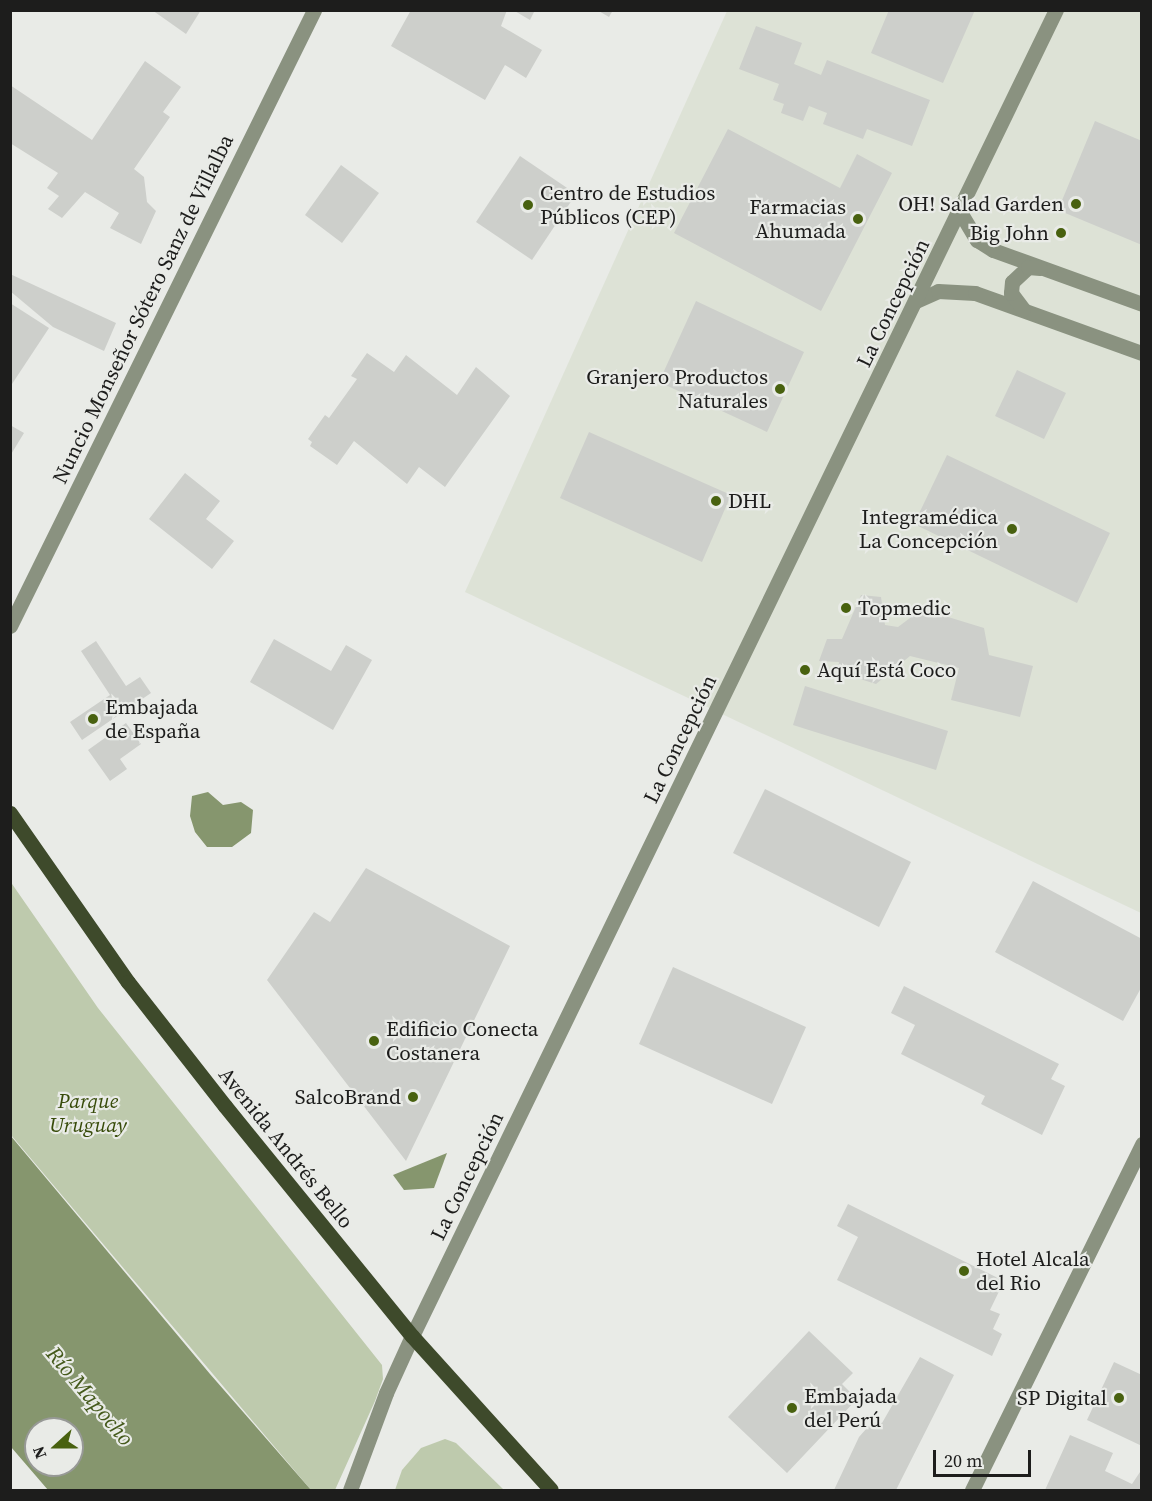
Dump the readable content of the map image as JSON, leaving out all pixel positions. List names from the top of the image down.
{
  "streets": {
    "main road": ["Avenida Andrés Bello"],
    "street": ["La Concepción", "Nuncio Monseñor Sótero Sanz de Villalba"]
  },
  "crossings": [
    ["La Concepción", "Avenida Andrés Bello"]
  ],
  "water": ["Río Mapocho"],
  "parks": ["Parque Uruguay"],
  "places": [
    "OH! Salad Garden",
    "Centro de Estudios Públicos (CEP)",
    "Farmacias Ahumada",
    "Big John",
    "Granjero Productos Naturales",
    "DHL",
    "Integramédica La Concepción",
    "Topmedic",
    "Aquí Está Coco",
    "Embajada de España",
    "Edificio Conecta Costanera",
    "SalcoBrand",
    "Hotel Alcala del Rio",
    "SP Digital",
    "Embajada del Perú"
  ],
  "scale_bar": "20 m",
  "north": "left"
}
